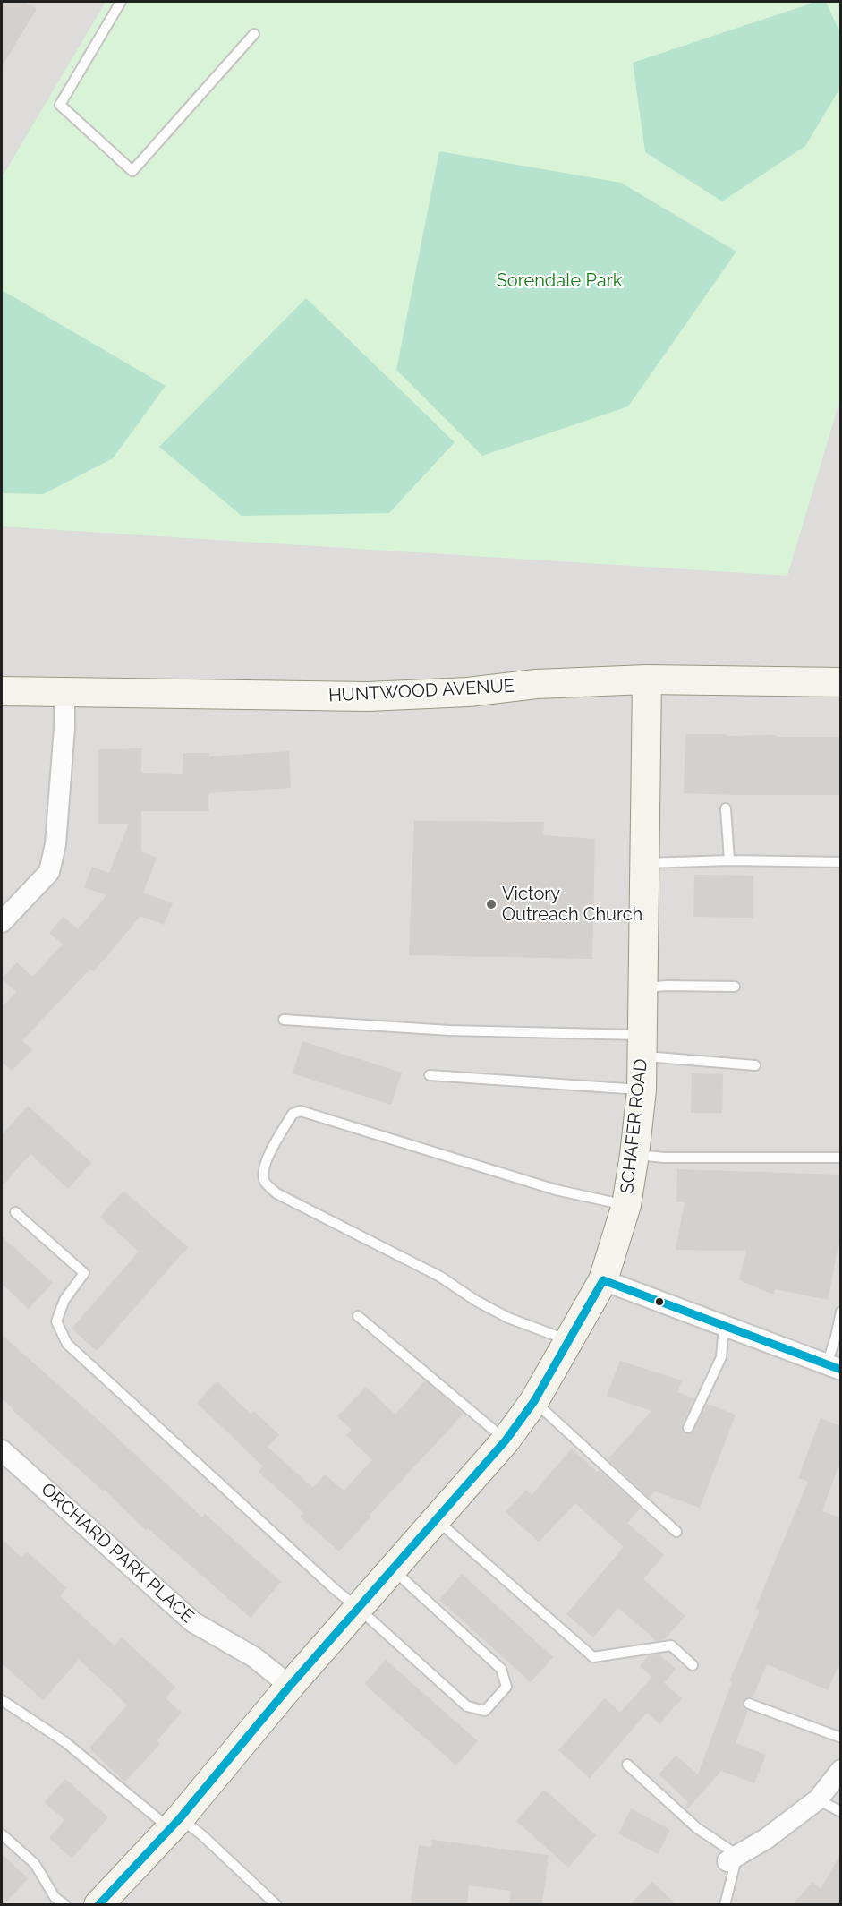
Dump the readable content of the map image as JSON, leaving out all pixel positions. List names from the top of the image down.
{
  "streets": {
    "street": ["HUNTWOOD AVENUE", "SCHAFER ROAD", "ORCHARD PARK PLACE"]
  },
  "crossings": [
    ["HUNTWOOD AVENUE", "SCHAFER ROAD"],
    ["SCHAFER ROAD", "ORCHARD PARK PLACE"]
  ],
  "parks": ["Sorendale Park"],
  "places": ["Victory Outreach Church"]
}
